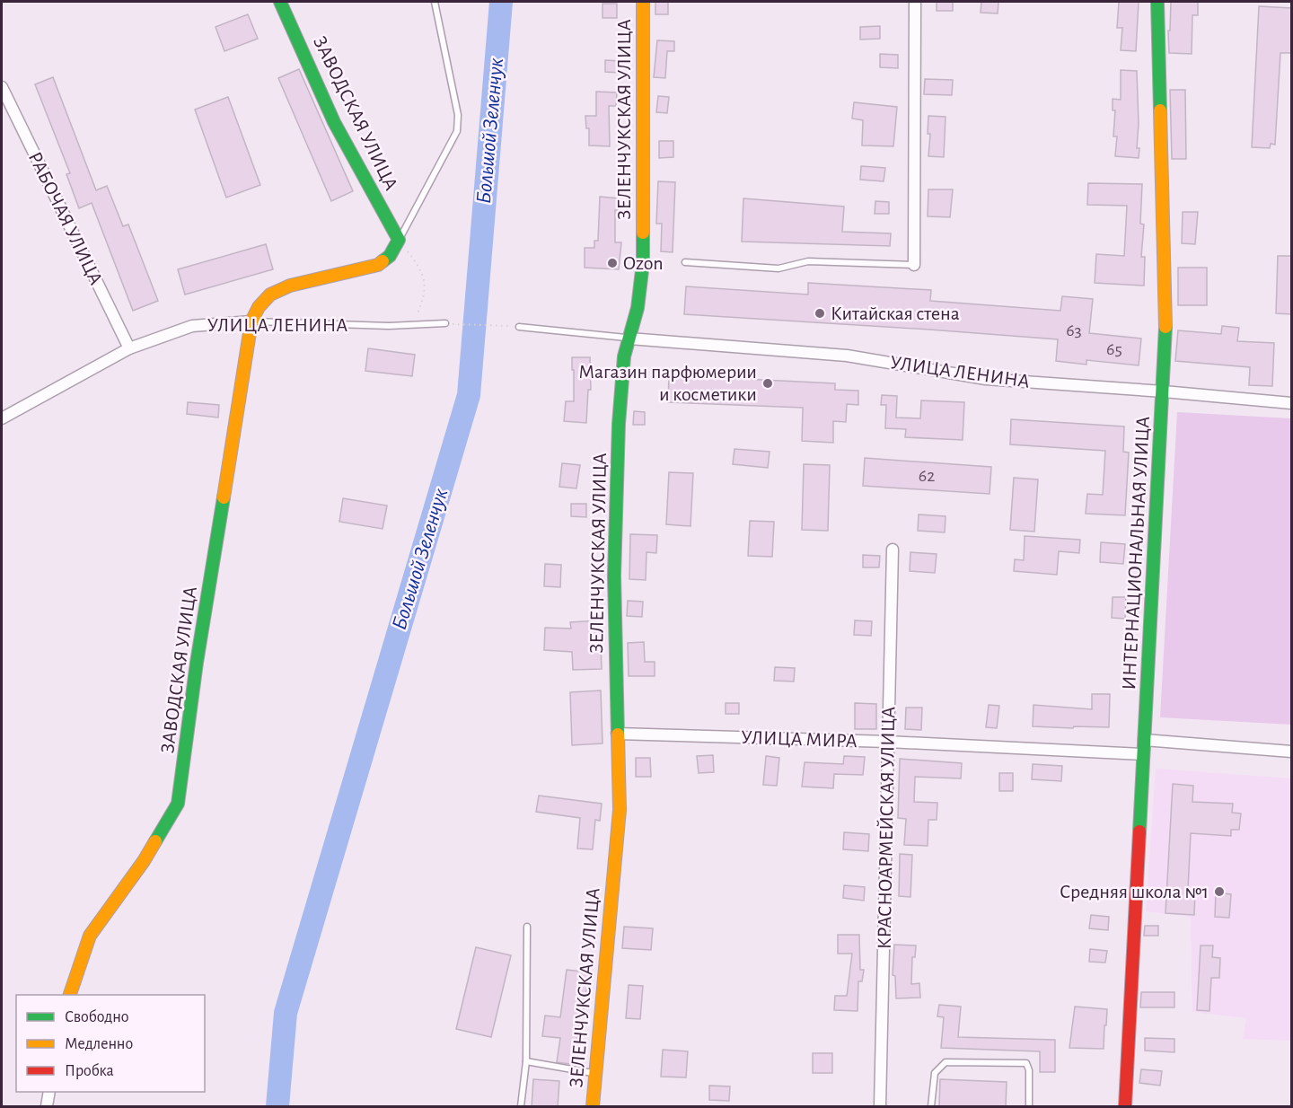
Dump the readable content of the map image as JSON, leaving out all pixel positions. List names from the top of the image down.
{
  "streets": {
    "street": [
      "ЗАВОДСКАЯ УЛИЦА",
      "ЗЕЛЕНЧУКСКАЯ УЛИЦА",
      "РАБОЧАЯ УЛИЦА",
      "УЛИЦА ЛЕНИНА",
      "ИНТЕРНАЦИОНАЛЬНАЯ УЛИЦА",
      "УЛИЦА МИРА",
      "КРАСНОАРМЕЙСКАЯ УЛИЦА"
    ]
  },
  "crossings": [
    ["ЗАВОДСКАЯ УЛИЦА", "УЛИЦА ЛЕНИНА"],
    ["ЗЕЛЕНЧУКСКАЯ УЛИЦА", "УЛИЦА ЛЕНИНА"],
    ["ЗЕЛЕНЧУКСКАЯ УЛИЦА", "УЛИЦА МИРА"],
    ["РАБОЧАЯ УЛИЦА", "УЛИЦА ЛЕНИНА"],
    ["УЛИЦА ЛЕНИНА", "ИНТЕРНАЦИОНАЛЬНАЯ УЛИЦА"],
    ["ИНТЕРНАЦИОНАЛЬНАЯ УЛИЦА", "УЛИЦА МИРА"],
    ["УЛИЦА МИРА", "КРАСНОАРМЕЙСКАЯ УЛИЦА"]
  ],
  "water": ["Большой Зеленчук"],
  "places": [
    "Ozon",
    "Китайская стена",
    "Магазин парфюмерии и косметики",
    "Средняя школа №1"
  ],
  "house_numbers": ["63", "65", "62"],
  "legend": ["Свободно", "Медленно", "Пробка"]
}
